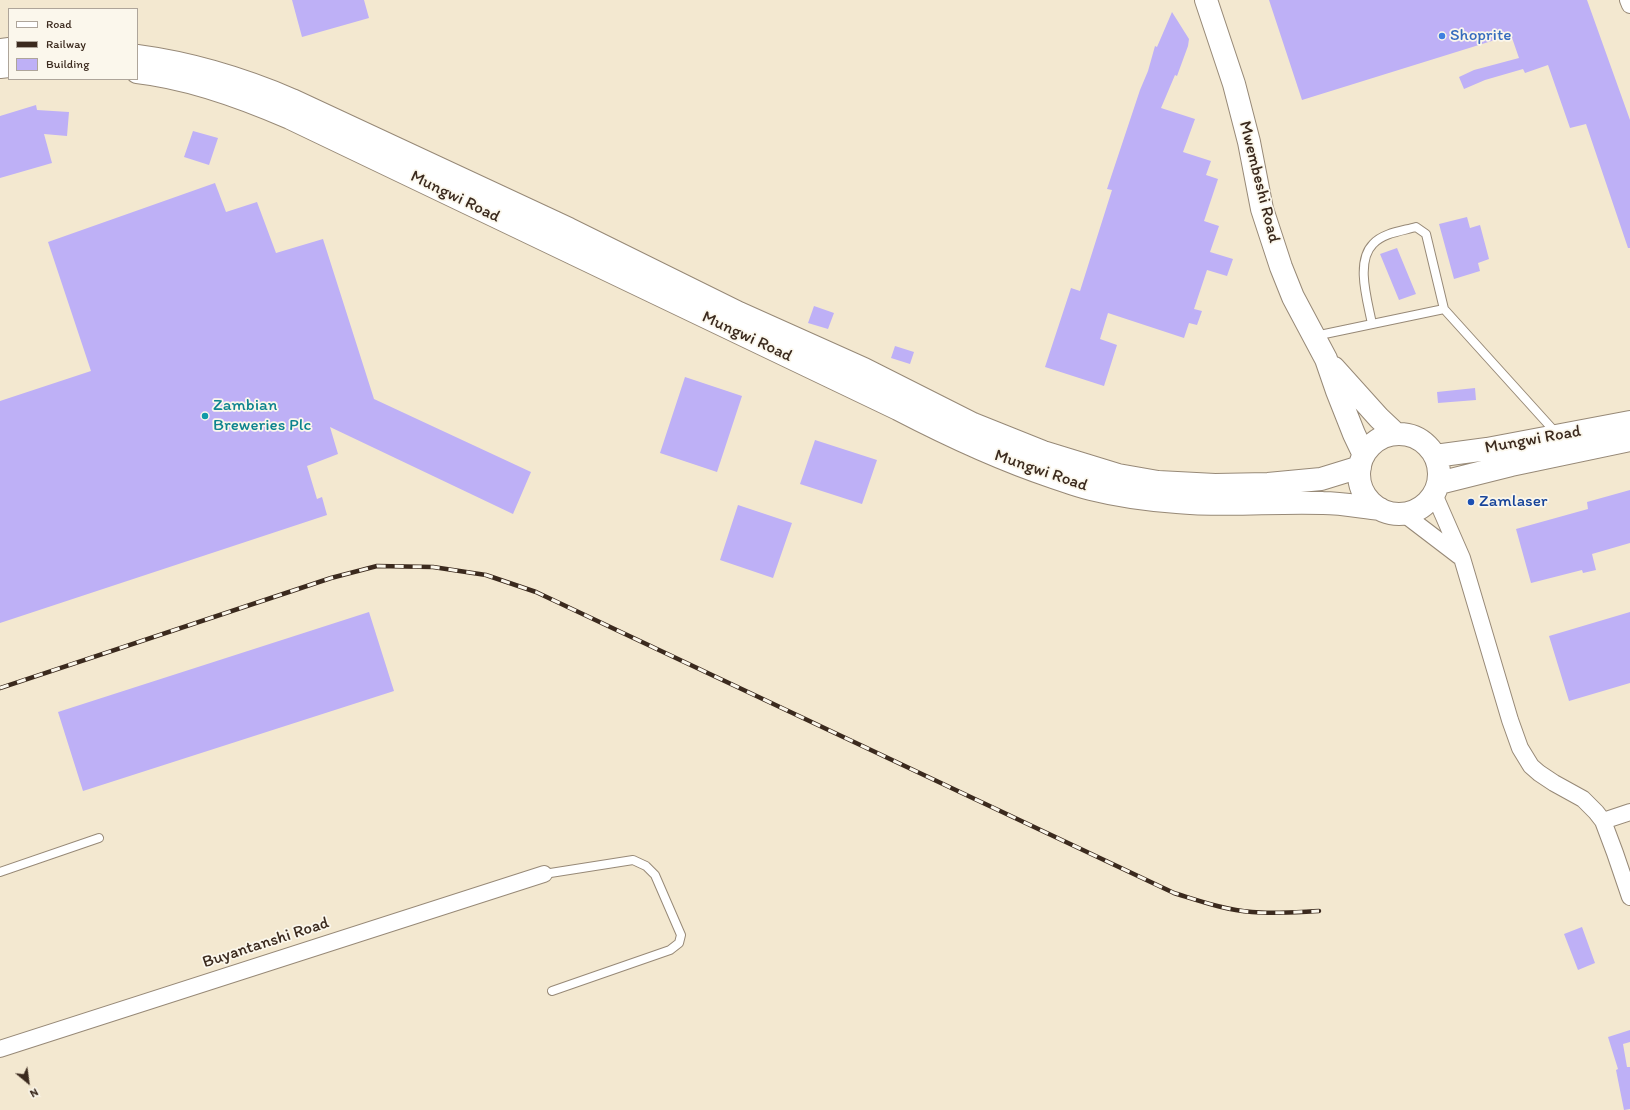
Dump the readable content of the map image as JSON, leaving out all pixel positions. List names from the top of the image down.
{
  "streets": {
    "main road": ["Mwembeshi Road", "Mungwi Road"],
    "street": ["Buyantanshi Road"]
  },
  "places": ["Shoprite", "Zambian Breweries Plc", "Zamlaser"],
  "legend": ["Road", "Railway", "Building"],
  "north": "bottom right"
}
